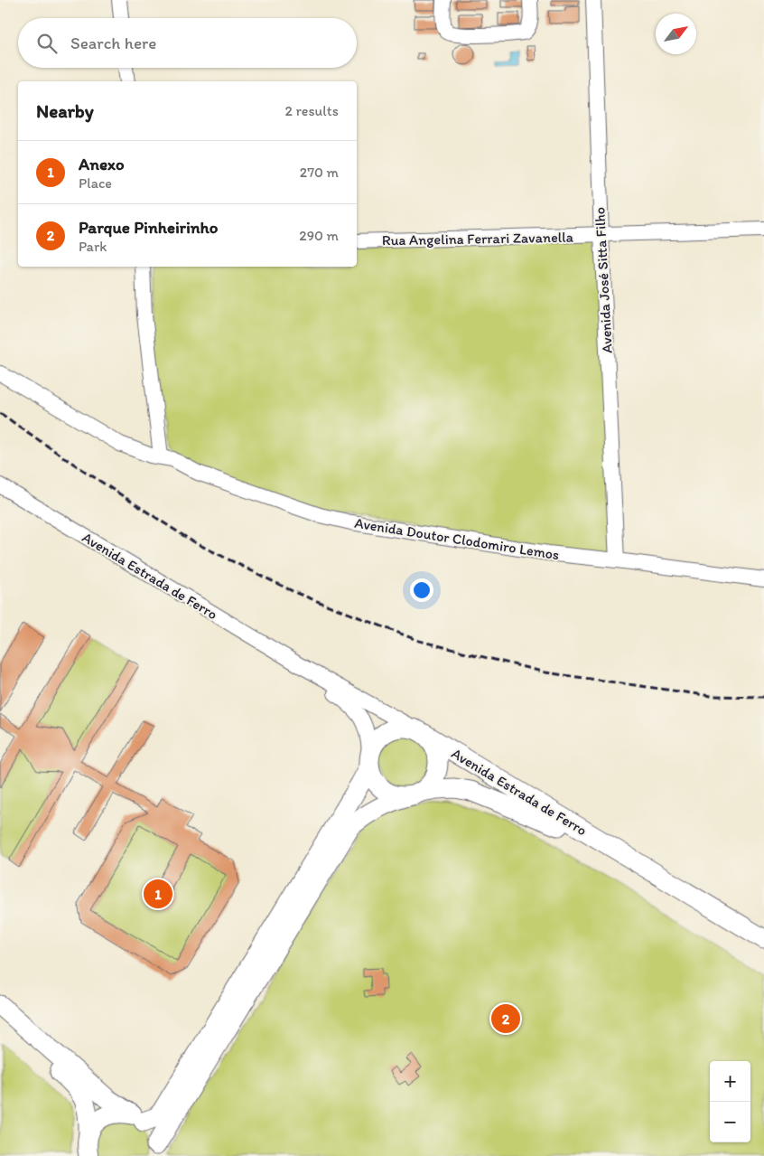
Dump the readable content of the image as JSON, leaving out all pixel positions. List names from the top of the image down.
{
  "streets": {
    "main road": ["Avenida Estrada de Ferro"],
    "street": ["Rua Angelina Ferrari Zavanella", "Avenida José Sitta Filho", "Avenida Doutor Clodomiro Lemos"]
  },
  "crossings": [
    ["Rua Angelina Ferrari Zavanella", "Avenida José Sitta Filho"],
    ["Avenida José Sitta Filho", "Avenida Doutor Clodomiro Lemos"]
  ],
  "north": "top right",
  "page": {
    "search": "Search here",
    "heading": ["Nearby", "2 results"],
    "list": [
      {
        "mark": "1",
        "name": "Anexo",
        "note": "Place",
        "value": "270 m"
      },
      {
        "mark": "2",
        "name": "Parque Pinheirinho",
        "note": "Park",
        "value": "290 m"
      }
    ],
    "pins": ["1", "2"],
    "map_buttons": ["+", "−"]
  }
}
